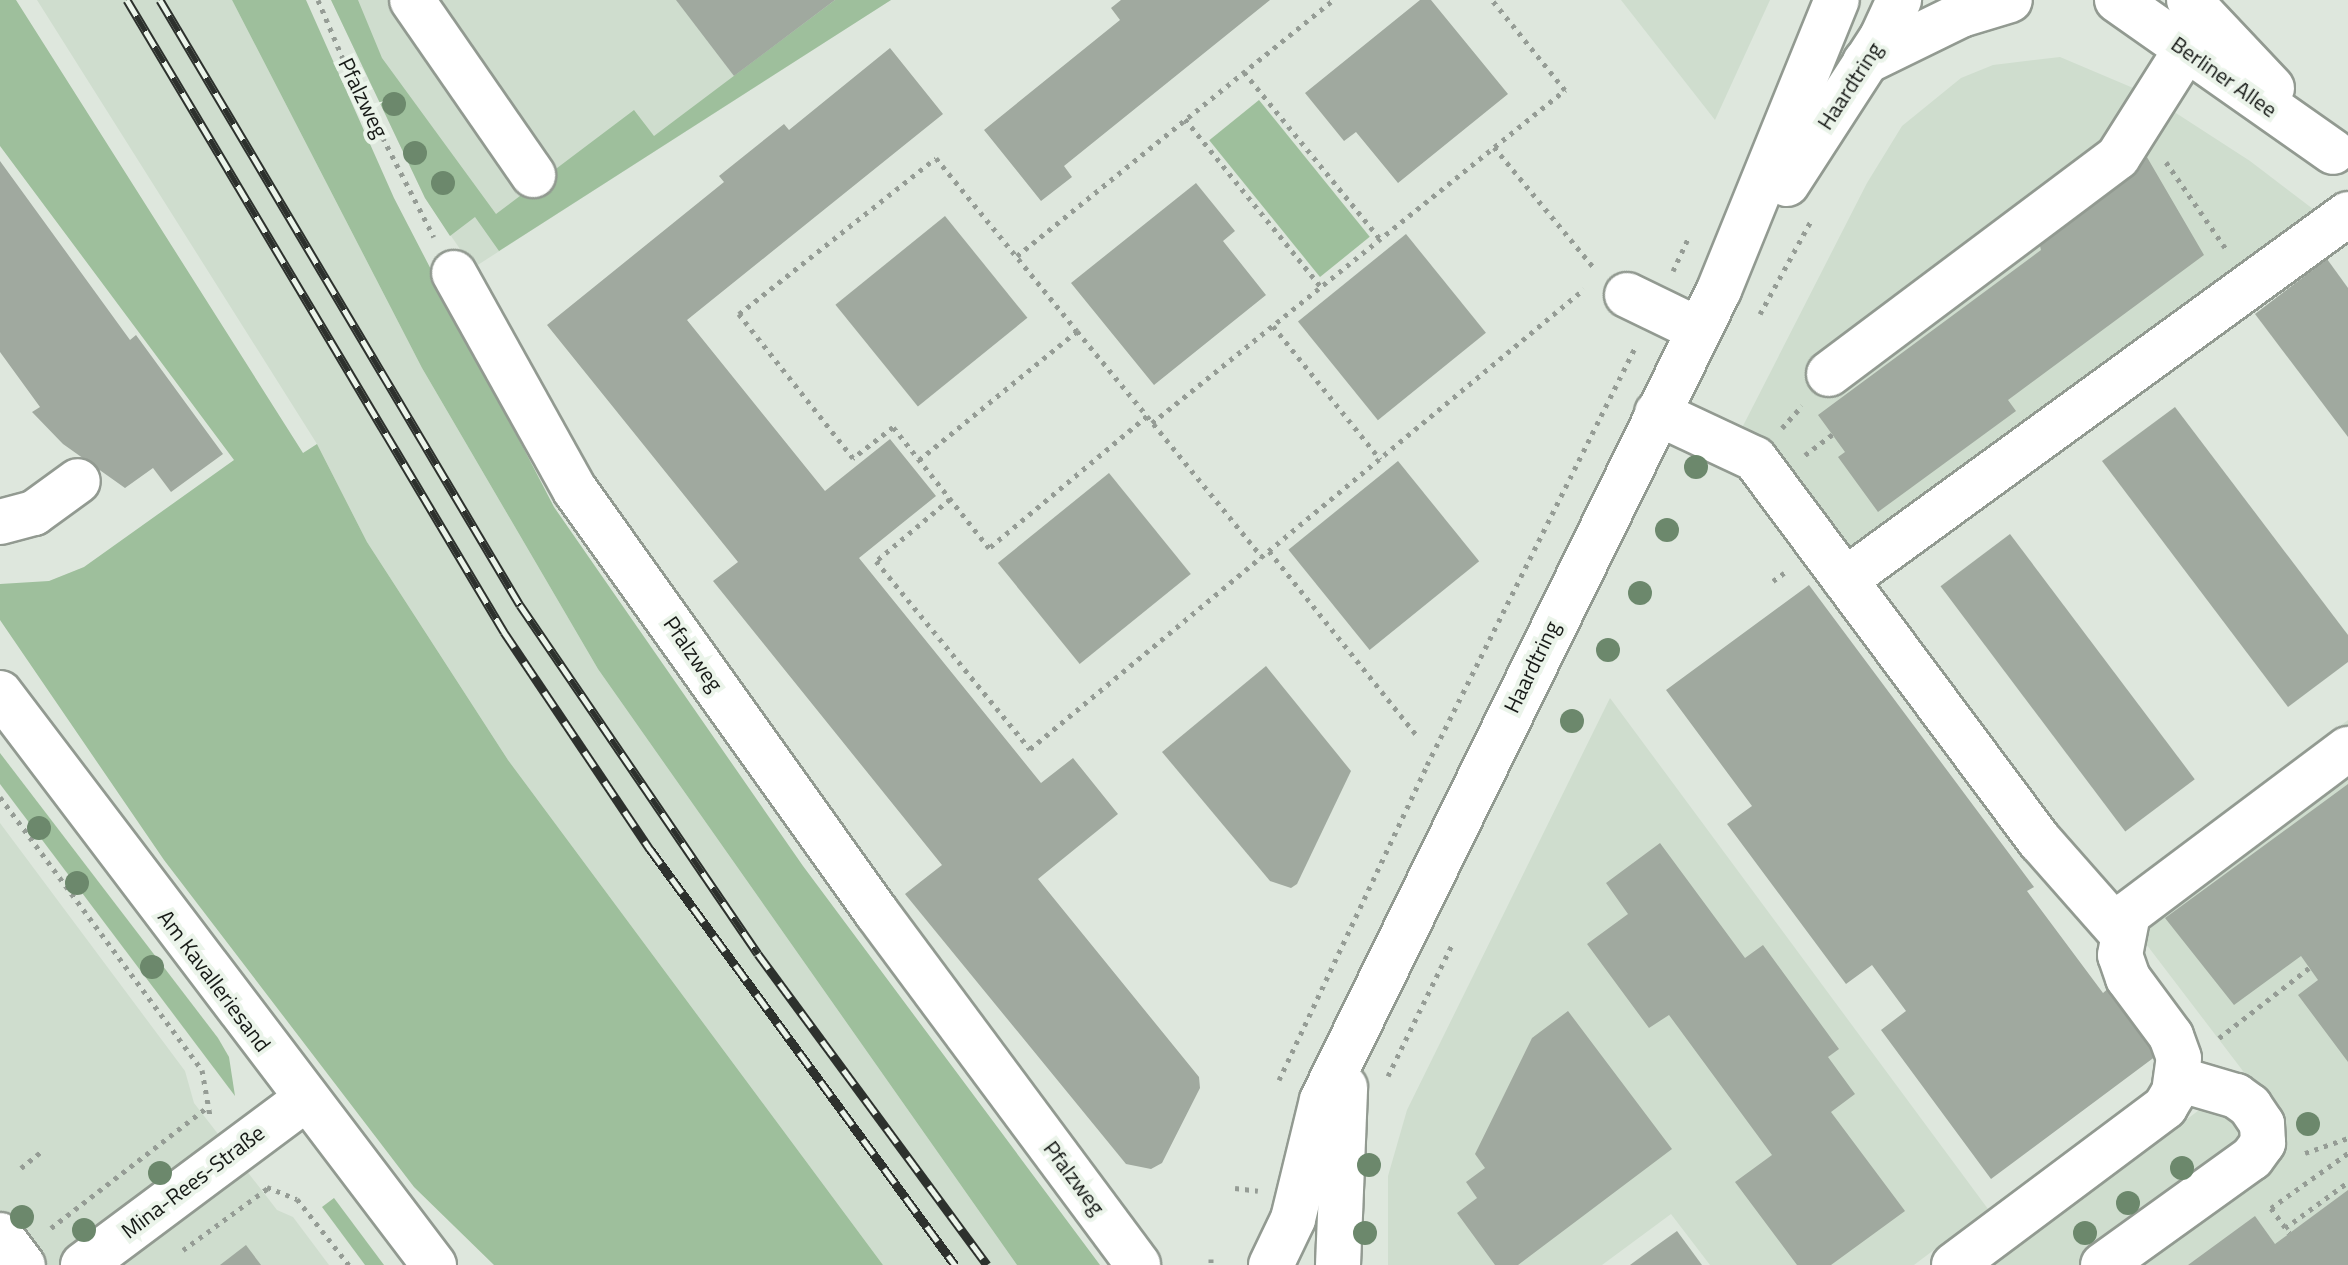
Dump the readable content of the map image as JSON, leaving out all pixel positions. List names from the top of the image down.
{
  "streets": {
    "main road": [
      "Berliner Allee",
      "Haardtring",
      "Pfalzweg",
      "Am Kavalleriesand",
      "Mina-Rees-Straße"
    ]
  },
  "crossings": [
    ["Am Kavalleriesand", "Mina-Rees-Straße"]
  ]
}
